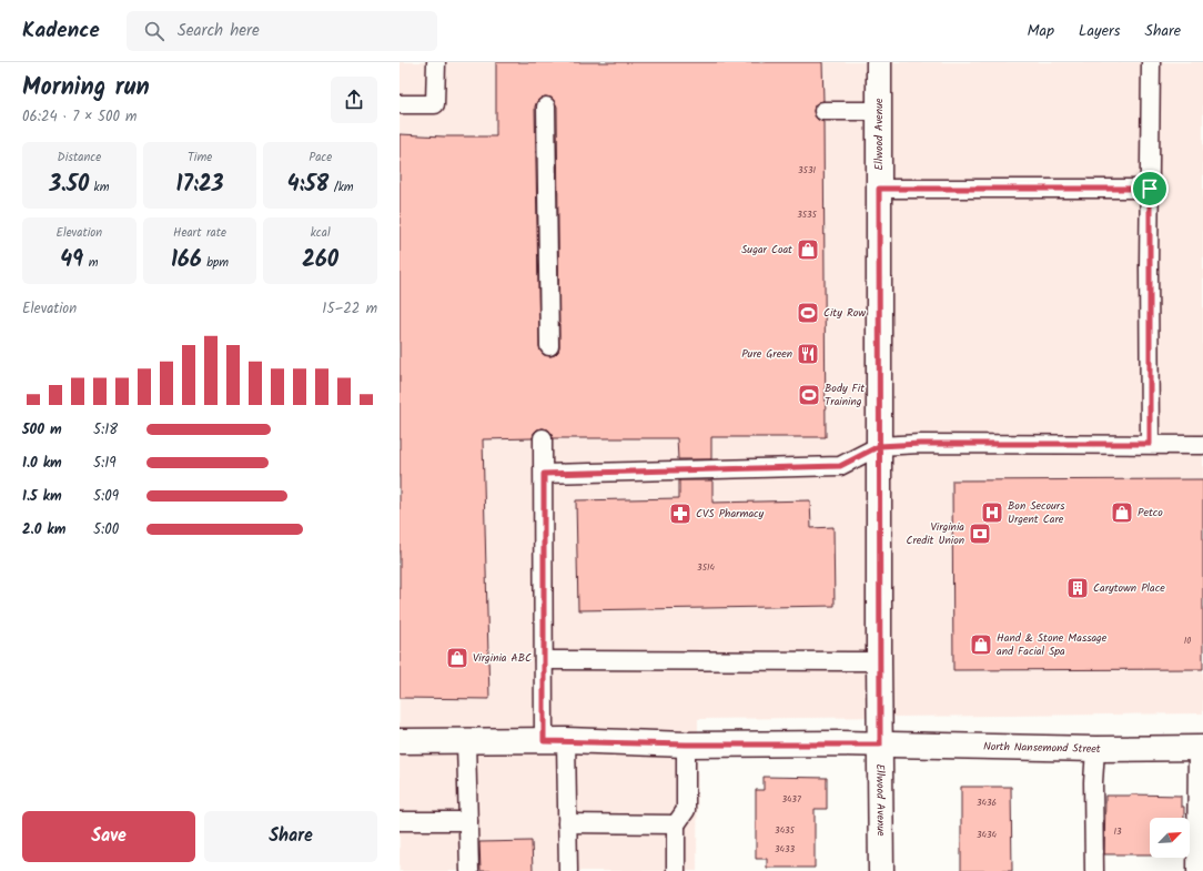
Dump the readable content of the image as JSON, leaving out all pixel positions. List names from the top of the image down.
{
  "streets": {
    "main road": ["Ellwood Avenue", "North Nansemond Street"]
  },
  "crossings": [
    ["Ellwood Avenue", "North Nansemond Street"]
  ],
  "places": {
    "shop": [
      "Sugar Coat",
      "Petco",
      "Hand & Stone Massage and Facial Spa",
      "Virginia ABC"
    ],
    "sports": ["City Row", "Body Fit Training"],
    "restaurant": ["Pure Green"],
    "hospital": ["Bon Secours Urgent Care"],
    "pharmacy": ["CVS Pharmacy"],
    "bank": ["Virginia Credit Union"],
    "building": ["Carytown Place"]
  },
  "house_numbers": [
    "3531",
    "3535",
    "3514",
    "10",
    "3437",
    "3436",
    "3435",
    "13",
    "3434",
    "3433"
  ],
  "north": "top right",
  "page": {
    "header": "Kadence",
    "search": "Search here",
    "nav": ["Map", "Layers", "Share"],
    "heading": ["Morning run", "06:24 · 7 × 500 m"],
    "stats": [
      ["Distance", "3.50 km"],
      ["Time", "17:23"],
      ["Pace", "4:58 /km"],
      ["Elevation", "49 m"],
      ["Heart rate", "166 bpm"],
      ["kcal", "260"]
    ],
    "chart": ["Elevation", "15–22 m"],
    "list": [
      {
        "name": "500 m",
        "note": "5:18"
      },
      {
        "name": "1.0 km",
        "note": "5:19"
      },
      {
        "name": "1.5 km",
        "note": "5:09"
      },
      {
        "name": "2.0 km",
        "note": "5:00"
      }
    ],
    "buttons": ["Save", "Share"]
  }
}
